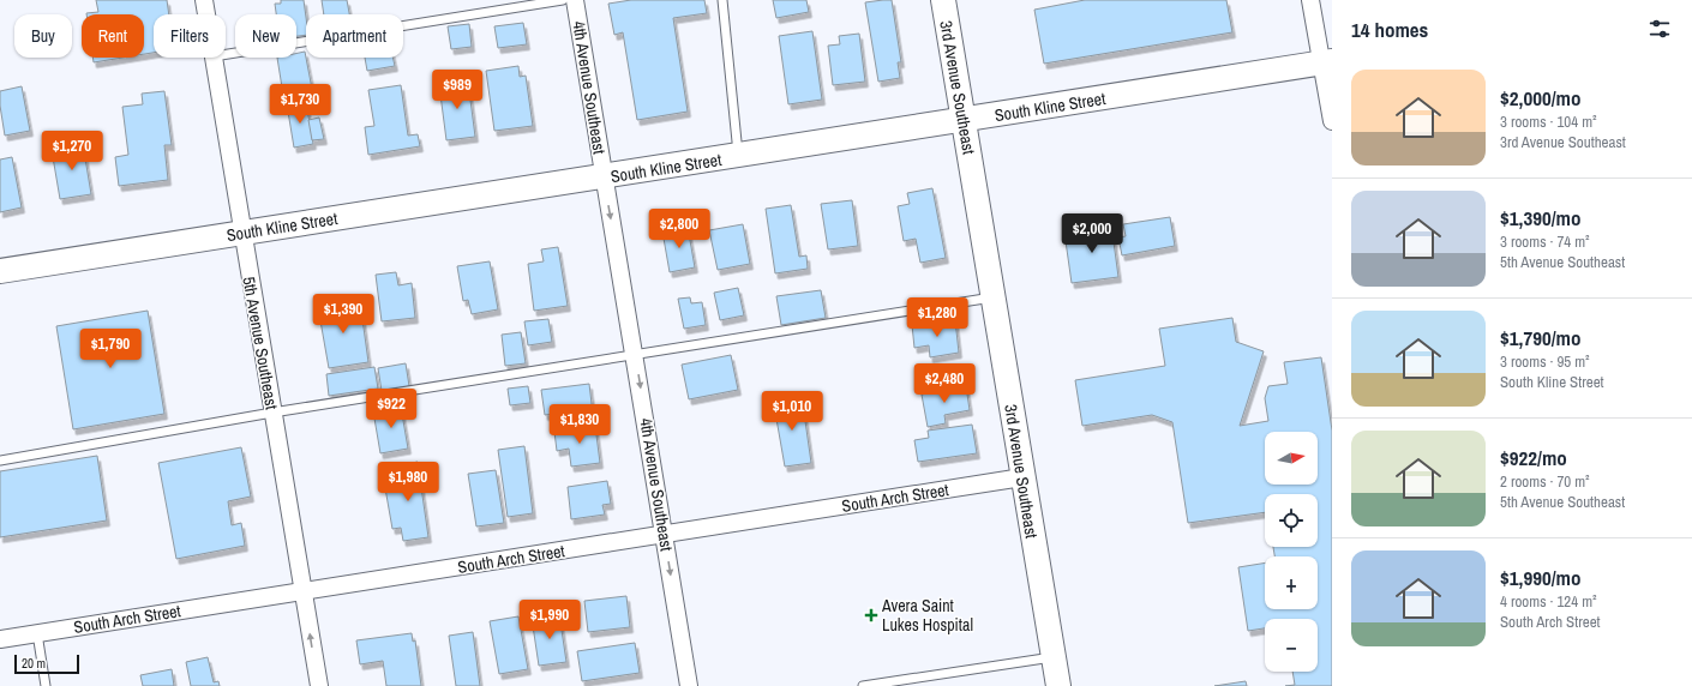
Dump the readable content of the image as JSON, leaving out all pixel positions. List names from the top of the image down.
{
  "streets": {
    "street": [
      "4th Avenue Southeast",
      "3rd Avenue Southeast",
      "South Kline Street",
      "5th Avenue Southeast",
      "South Arch Street"
    ]
  },
  "crossings": [
    ["4th Avenue Southeast", "South Kline Street"],
    ["4th Avenue Southeast", "South Arch Street"],
    ["3rd Avenue Southeast", "South Kline Street"],
    ["3rd Avenue Southeast", "South Arch Street"],
    ["South Kline Street", "5th Avenue Southeast"],
    ["5th Avenue Southeast", "South Arch Street"]
  ],
  "one_way": ["4th Avenue Southeast"],
  "places": {
    "health": ["Avera Saint Lukes Hospital"]
  },
  "scale_bar": "20 m",
  "north": "right",
  "page": {
    "heading": "14 homes",
    "chip": [
      "Buy",
      "Rent",
      "Filters",
      "New",
      "Apartment"
    ],
    "list": [
      {
        "name": "$2,000/mo",
        "note": "3 rooms · 104 m² · 3rd Avenue Southeast"
      },
      {
        "name": "$1,390/mo",
        "note": "3 rooms · 74 m² · 5th Avenue Southeast"
      },
      {
        "name": "$1,790/mo",
        "note": "3 rooms · 95 m² · South Kline Street"
      },
      {
        "name": "$922/mo",
        "note": "2 rooms · 70 m² · 5th Avenue Southeast"
      },
      {
        "name": "$1,990/mo",
        "note": "4 rooms · 124 m² · South Arch Street"
      }
    ],
    "price": [
      "$989",
      "$1,730",
      "$1,270",
      "$2,800",
      "$2,000",
      "$1,390",
      "$1,280",
      "$1,790",
      "$2,480",
      "$922",
      "$1,010",
      "$1,830",
      "$1,980",
      "$1,990"
    ],
    "map_buttons": ["+", "−"],
    "scale": "20 m"
  }
}
